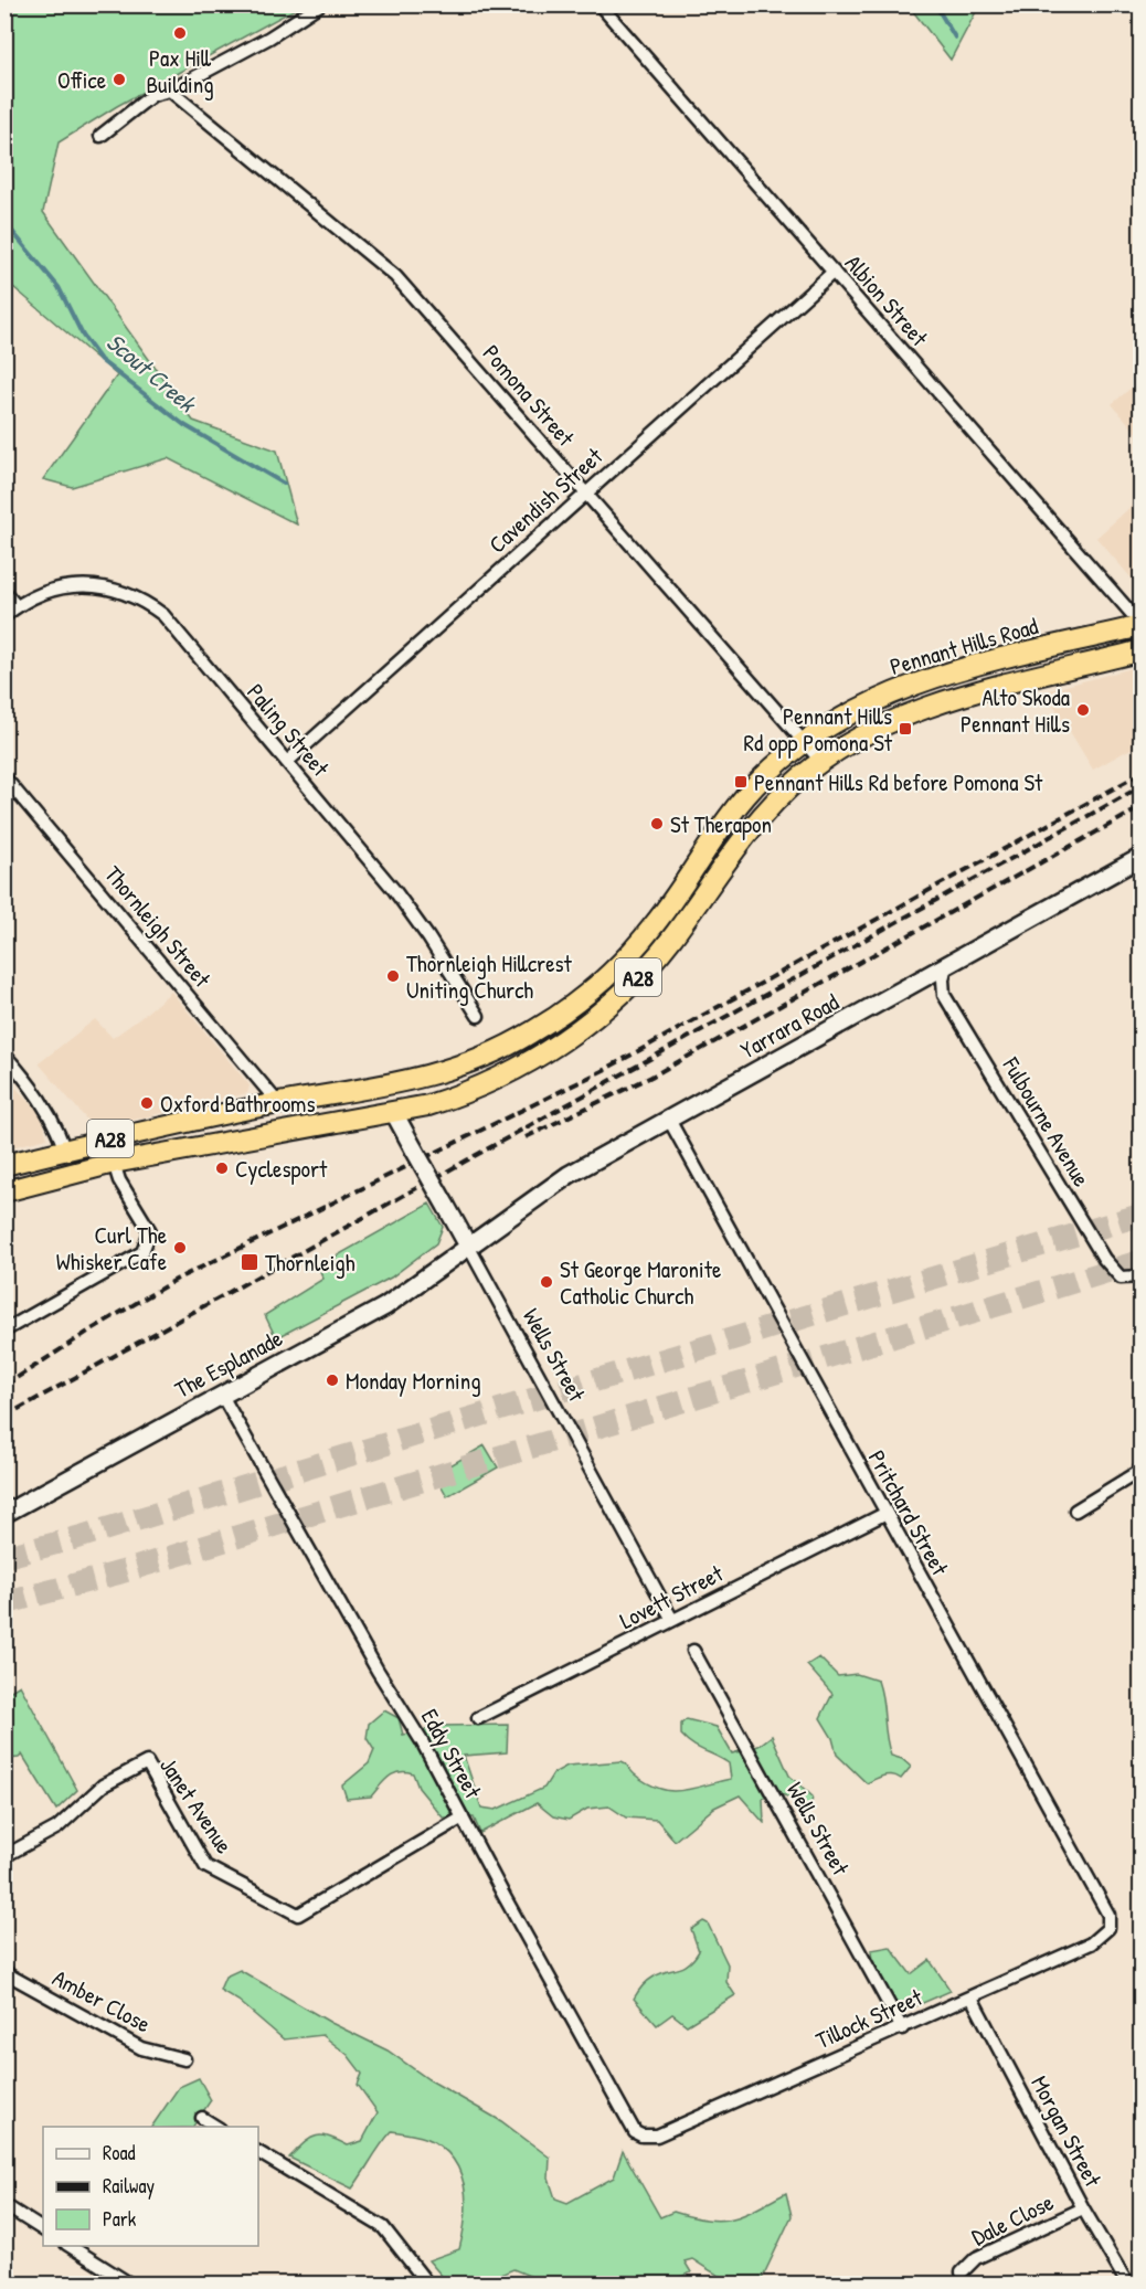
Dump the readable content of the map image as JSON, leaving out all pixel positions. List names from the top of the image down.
{
  "streets": {
    "highway": ["Pennant Hills Road", "A28"],
    "main road": ["Yarrara Road", "Wells Street", "The Esplanade"],
    "street": [
      "Albion Street",
      "Pomona Street",
      "Cavendish Street",
      "Paling Street",
      "Thornleigh Street",
      "Fulbourne Avenue",
      "Pritchard Street",
      "Lovett Street",
      "Eddy Street",
      "Janet Avenue",
      "Amber Close",
      "Tillock Street",
      "Morgan Street",
      "Dale Close"
    ]
  },
  "crossings": [
    ["Albion Street", "Cavendish Street"],
    ["Albion Street", "Pennant Hills Road"],
    ["Pomona Street", "Cavendish Street"],
    ["Pomona Street", "Pennant Hills Road"],
    ["Cavendish Street", "Paling Street"],
    ["Pennant Hills Road", "Thornleigh Street"],
    ["Pennant Hills Road", "Wells Street"],
    ["Yarrara Road", "Fulbourne Avenue"],
    ["Yarrara Road", "Wells Street"],
    ["Yarrara Road", "The Esplanade"],
    ["Yarrara Road", "Pritchard Street"],
    ["Wells Street", "The Esplanade"],
    ["Wells Street", "Lovett Street"],
    ["Wells Street", "Tillock Street"],
    ["The Esplanade", "Eddy Street"],
    ["Pritchard Street", "Lovett Street"],
    ["Pritchard Street", "Tillock Street"],
    ["Eddy Street", "Janet Avenue"],
    ["Eddy Street", "Tillock Street"],
    ["Tillock Street", "Morgan Street"],
    ["Morgan Street", "Dale Close"]
  ],
  "water": ["Scout Creek"],
  "places": {
    "other": [
      "Pax Hill Building",
      "Office",
      "Alto Skoda Pennant Hills",
      "St Therapon",
      "Thornleigh Hillcrest Uniting Church",
      "Oxford Bathrooms",
      "Cyclesport",
      "Curl The Whisker Cafe",
      "St George Maronite Catholic Church",
      "Monday Morning"
    ],
    "transit": ["Pennant Hills Rd opp Pomona St", "Pennant Hills Rd before Pomona St", "Thornleigh"]
  },
  "legend": ["Road", "Railway", "Park"]
}
